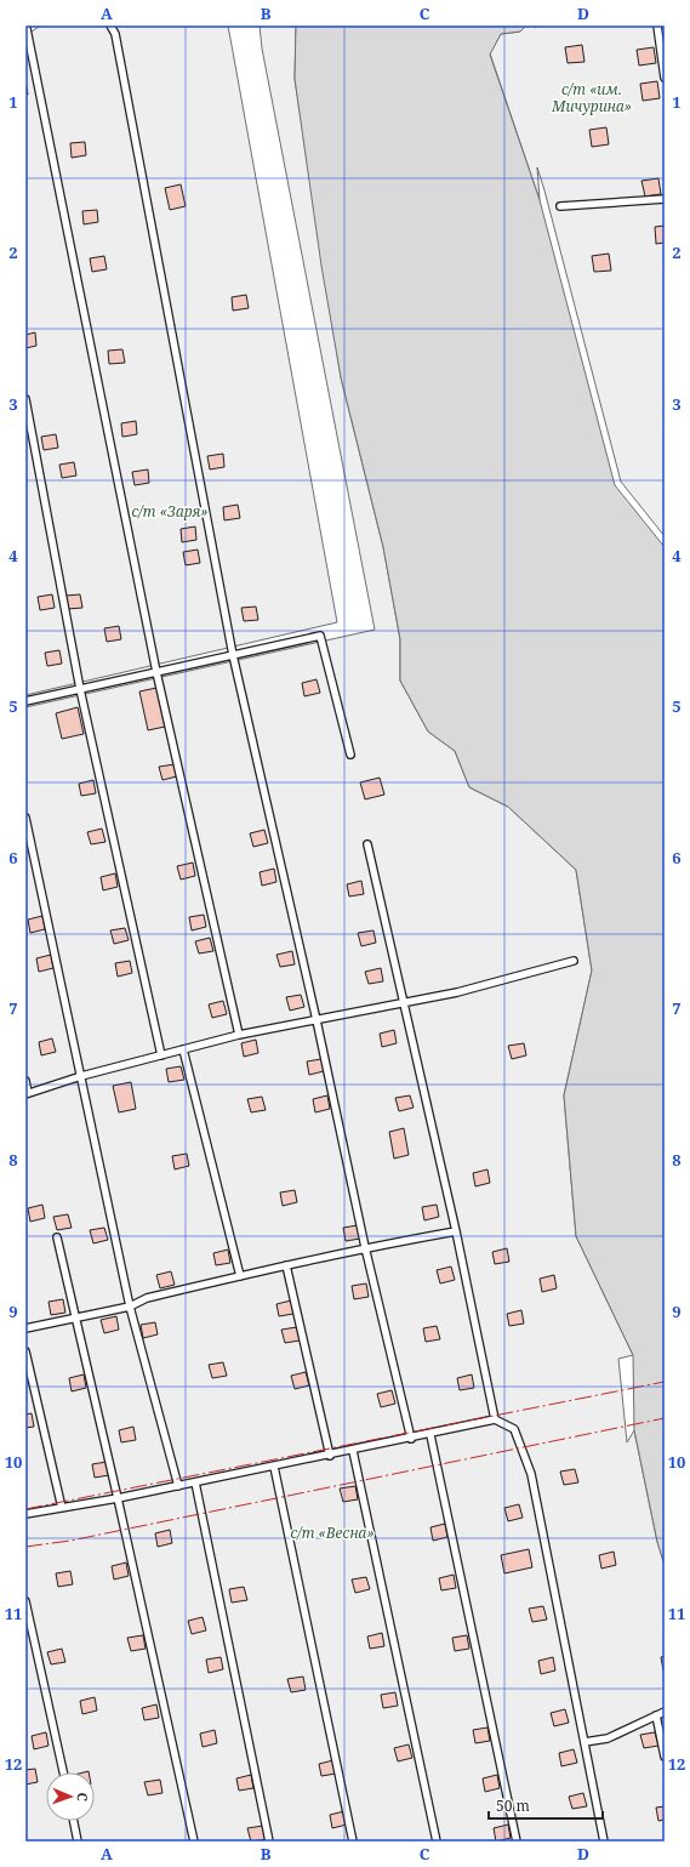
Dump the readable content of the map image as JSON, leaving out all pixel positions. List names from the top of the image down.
{
  "parks": ["с/т «им. Мичурина»", "с/т «Заря»", "с/т «Весна»"],
  "scale_bar": "50 m",
  "north": "right",
  "grid": {
    "columns": [
      "A",
      "B",
      "C",
      "D"
    ],
    "rows": [
      "1",
      "2",
      "3",
      "4",
      "5",
      "6",
      "7",
      "8",
      "9",
      "10",
      "11",
      "12"
    ]
  }
}
